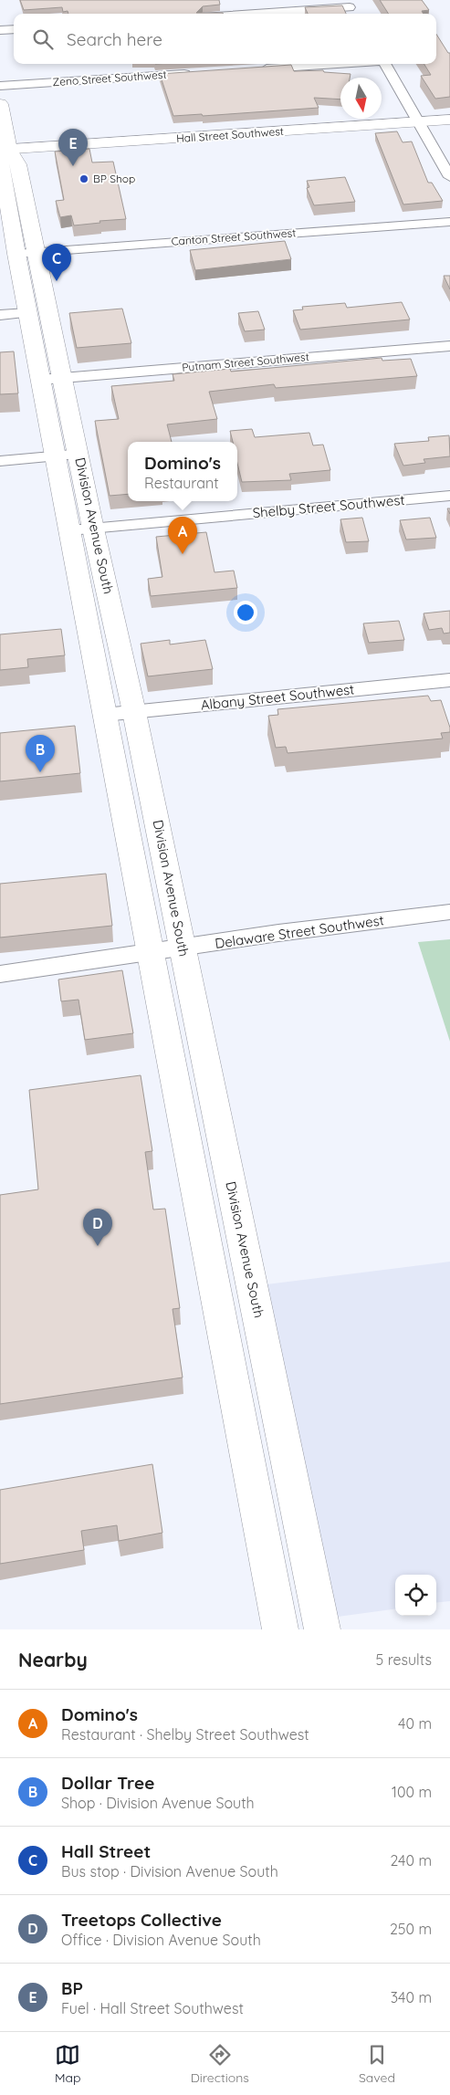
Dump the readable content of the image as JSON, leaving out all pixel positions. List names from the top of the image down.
{
  "streets": {
    "main road": ["Hall Street Southwest", "Division Avenue South"],
    "street": [
      "Zeno Street Southwest",
      "Canton Street Southwest",
      "Putnam Street Southwest",
      "Shelby Street Southwest",
      "Albany Street Southwest",
      "Delaware Street Southwest"
    ]
  },
  "crossings": [
    ["Hall Street Southwest", "Division Avenue South"],
    ["Canton Street Southwest", "Division Avenue South"],
    ["Putnam Street Southwest", "Division Avenue South"],
    ["Shelby Street Southwest", "Division Avenue South"],
    ["Division Avenue South", "Albany Street Southwest"],
    ["Division Avenue South", "Delaware Street Southwest"]
  ],
  "places": ["BP Shop"],
  "north": "bottom",
  "page": {
    "search": "Search here",
    "pins": [
      "E",
      "C",
      "A",
      "B",
      "D"
    ],
    "popup": ["Domino's", "Restaurant"],
    "heading": ["Nearby", "5 results"],
    "list": [
      {
        "mark": "A",
        "name": "Domino's",
        "note": "Restaurant · Shelby Street Southwest",
        "value": "40 m"
      },
      {
        "mark": "B",
        "name": "Dollar Tree",
        "note": "Shop · Division Avenue South",
        "value": "100 m"
      },
      {
        "mark": "C",
        "name": "Hall Street",
        "note": "Bus stop · Division Avenue South",
        "value": "240 m"
      },
      {
        "mark": "D",
        "name": "Treetops Collective",
        "note": "Office · Division Avenue South",
        "value": "250 m"
      },
      {
        "mark": "E",
        "name": "BP",
        "note": "Fuel · Hall Street Southwest",
        "value": "340 m"
      }
    ],
    "nav": ["Map", "Directions", "Saved"]
  }
}
